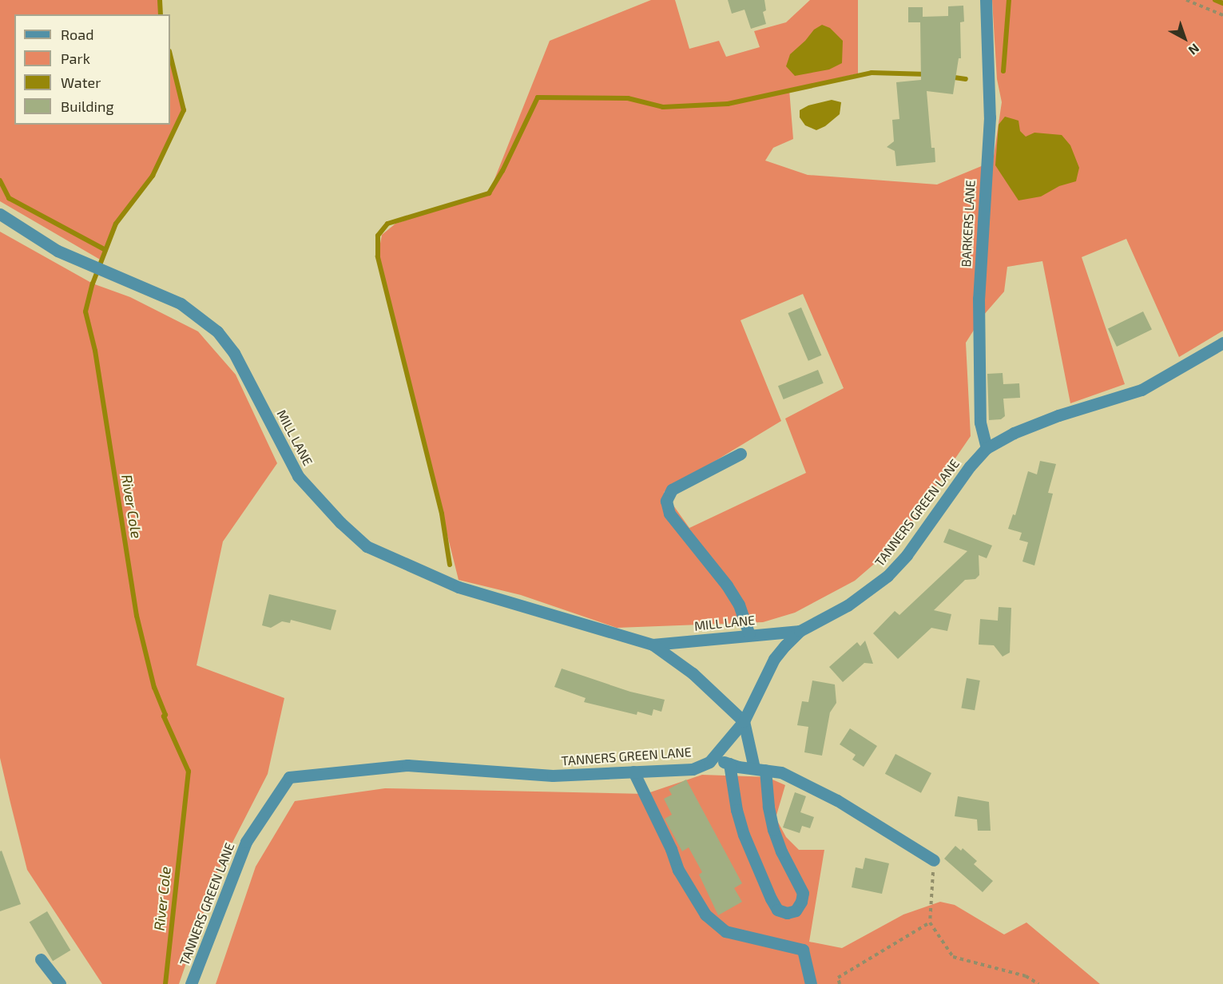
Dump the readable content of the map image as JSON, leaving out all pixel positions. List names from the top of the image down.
{
  "streets": {
    "street": ["BARKERS LANE", "MILL LANE", "TANNERS GREEN LANE"]
  },
  "crossings": [
    ["BARKERS LANE", "TANNERS GREEN LANE"],
    ["MILL LANE", "TANNERS GREEN LANE"]
  ],
  "water": ["River Cole"],
  "legend": [
    "Road",
    "Park",
    "Water",
    "Building"
  ],
  "north": "bottom right"
}
